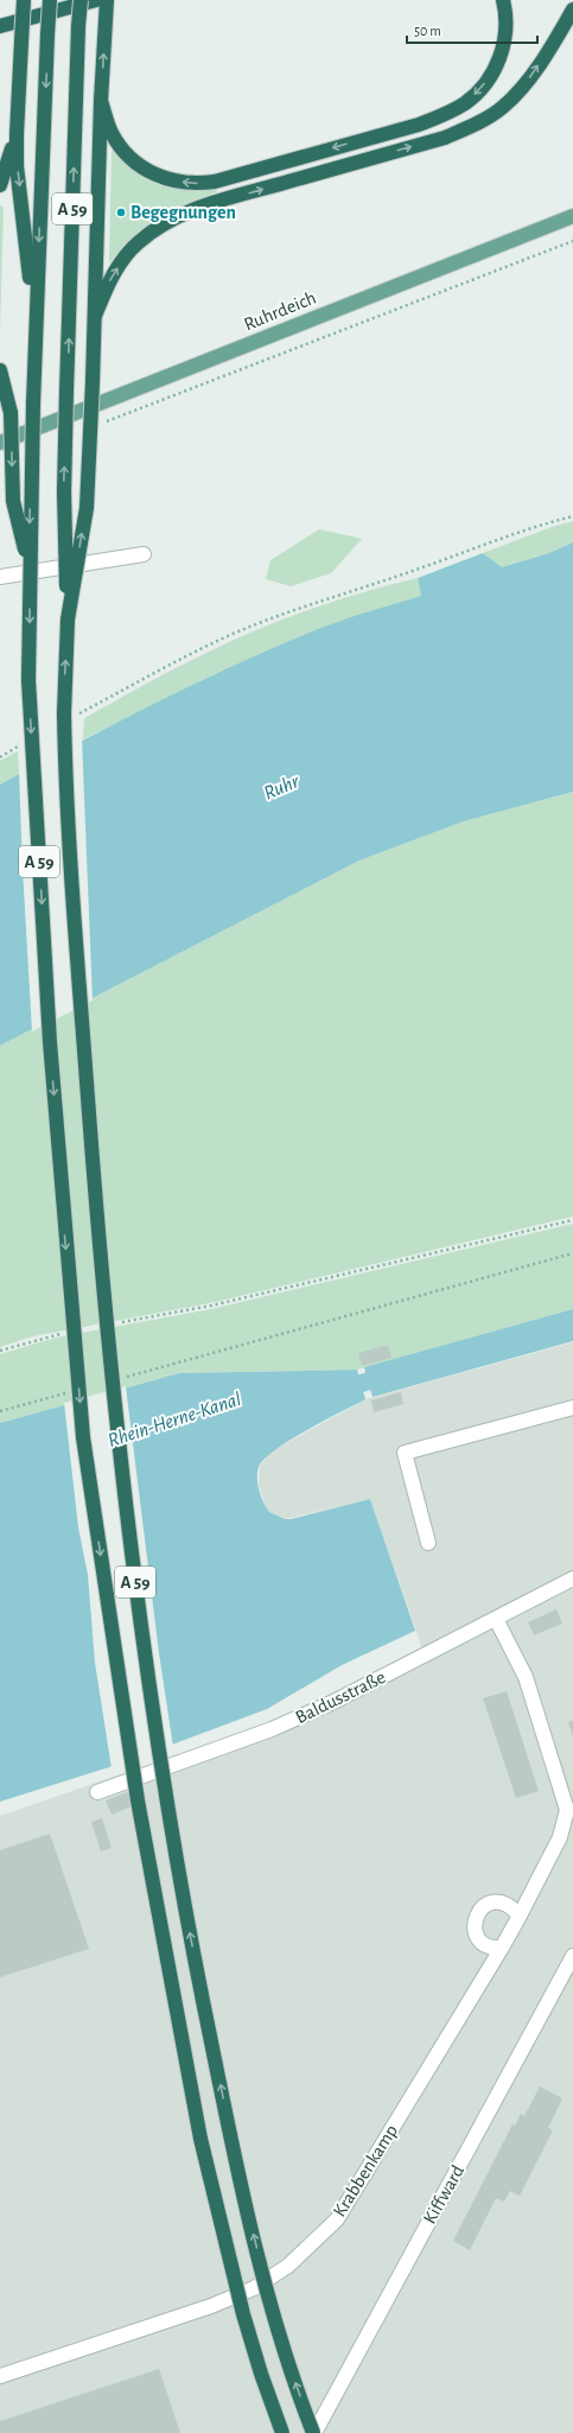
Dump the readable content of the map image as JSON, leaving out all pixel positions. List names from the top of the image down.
{
  "streets": {
    "highway": ["A 59"],
    "main road": ["Ruhrdeich"],
    "street": ["Baldusstraße", "Krabbenkamp", "Kiffward"]
  },
  "crossings": [
    ["A 59", "Kiffward"],
    ["Baldusstraße", "Krabbenkamp"]
  ],
  "water": ["Ruhr", "Rhein-Herne-Kanal"],
  "places": ["Begegnungen"],
  "scale_bar": "50 m"
}
